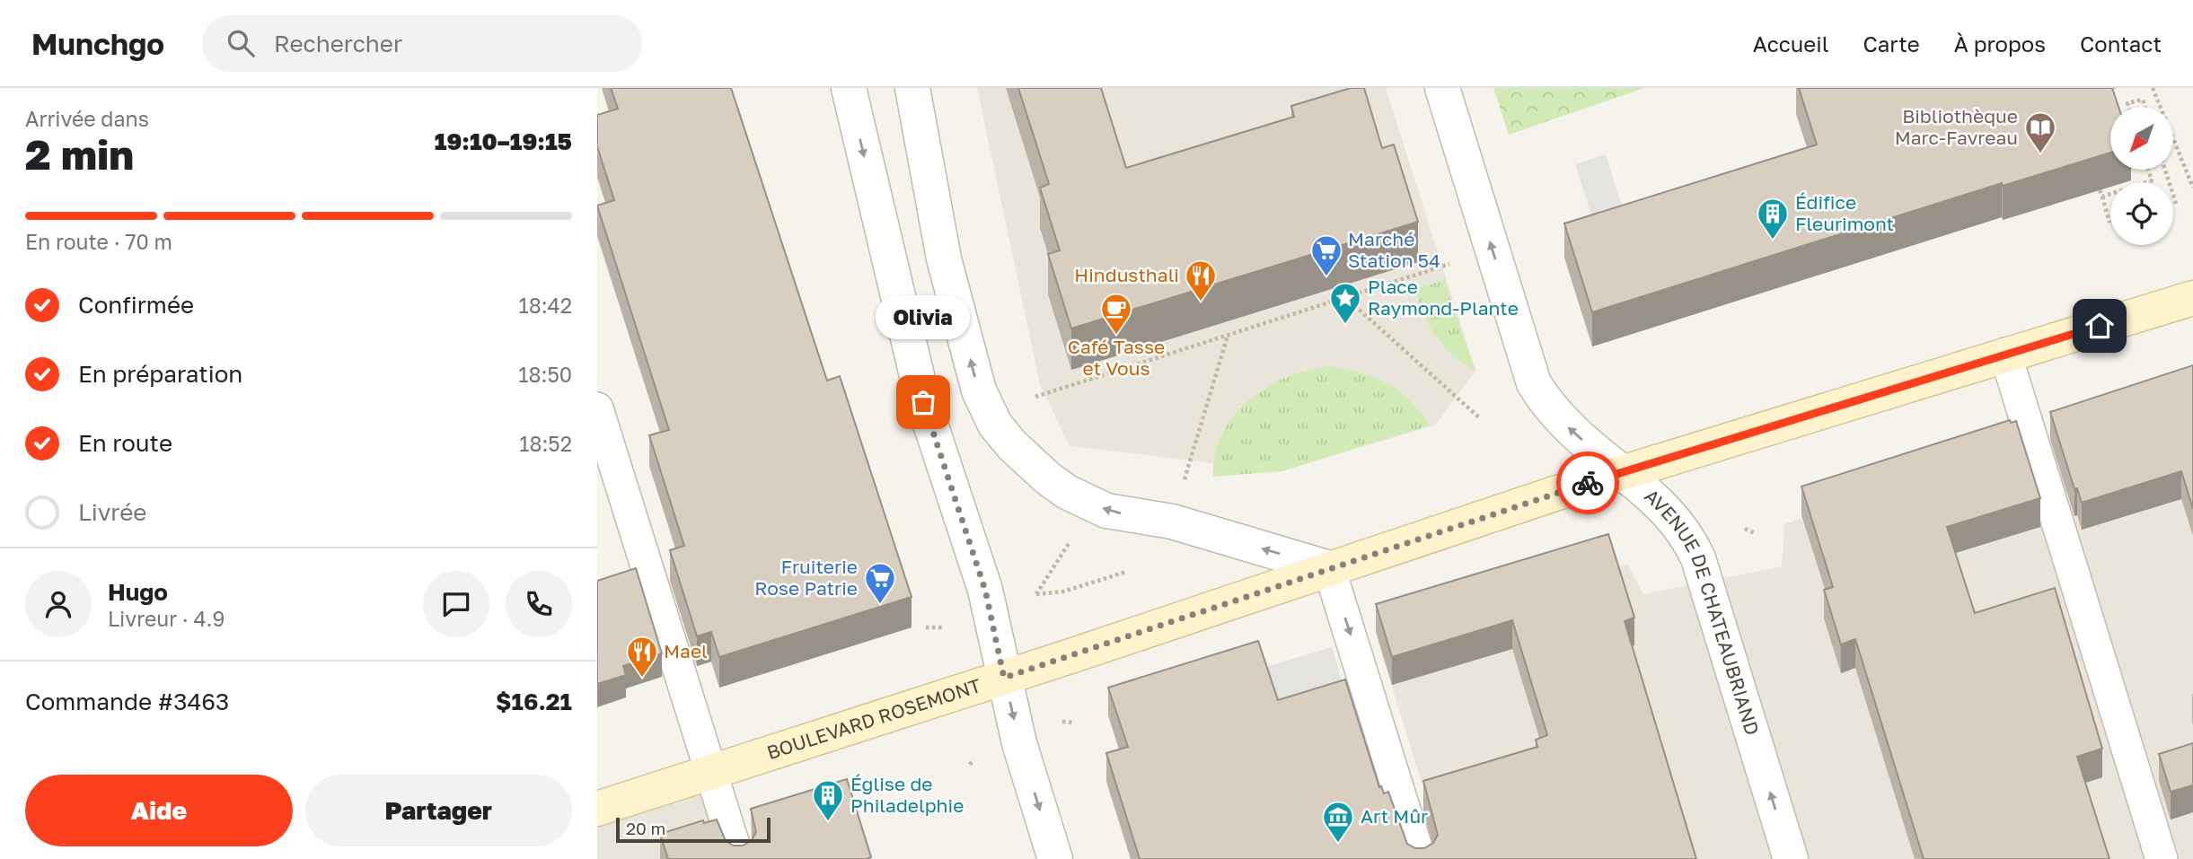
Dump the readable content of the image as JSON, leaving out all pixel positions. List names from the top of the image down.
{
  "streets": {
    "main road": ["BOULEVARD ROSEMONT"],
    "street": ["AVENUE DE CHATEAUBRIAND"]
  },
  "crossings": [
    ["AVENUE DE CHATEAUBRIAND", "BOULEVARD ROSEMONT"]
  ],
  "one_way": ["AVENUE DE CHATEAUBRIAND"],
  "places": {
    "library": ["Bibliothèque Marc-Favreau"],
    "building": ["Édifice Fleurimont", "Église de Philadelphie"],
    "supermarket": ["Marché Station 54", "Fruiterie Rose Patrie"],
    "restaurant": ["Hindusthali", "Mael"],
    "place": ["Place Raymond-Plante"],
    "cafe": ["Café Tasse et Vous"],
    "other": ["Olivia"],
    "museum": ["Art Mûr"]
  },
  "scale_bar": "20 m",
  "north": "bottom left",
  "page": {
    "header": "Munchgo",
    "search": "Rechercher",
    "nav": [
      "Accueil",
      "Carte",
      "À propos",
      "Contact"
    ],
    "heading": ["2 min", "Arrivée dans", "19:10–19:15"],
    "panel": [
      "Hugo",
      "Livreur · 4.9",
      "Commande #3463",
      "$16.21"
    ],
    "bar": "En route · 70 m",
    "list": [
      ["Confirmée", "18:42"],
      ["En préparation", "18:50"],
      ["En route", "18:52"],
      "Livrée"
    ],
    "bubble": "Olivia",
    "buttons": ["Aide", "Partager"],
    "scale": "20 m"
  }
}
